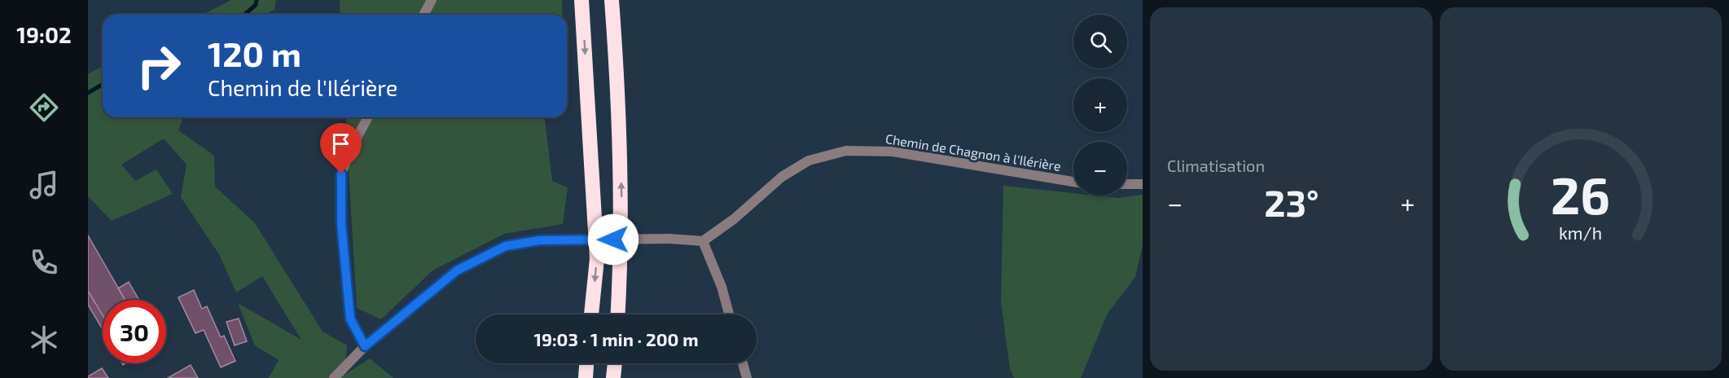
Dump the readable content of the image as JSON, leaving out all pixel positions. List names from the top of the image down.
{
  "streets": {
    "street": ["Chemin de Chagnon à l'Ilérière"]
  },
  "page": {
    "tabs": "19:02",
    "tile": "Climatisation",
    "map_buttons": ["+", "−"],
    "turn": ["120 m", "Chemin de l'Ilérière"],
    "heat": ["−", "23°", "+"],
    "limit": "30",
    "trip": "19:03 · 1 min · 200 m",
    "gauge": ["26", "km/h"]
  }
}
